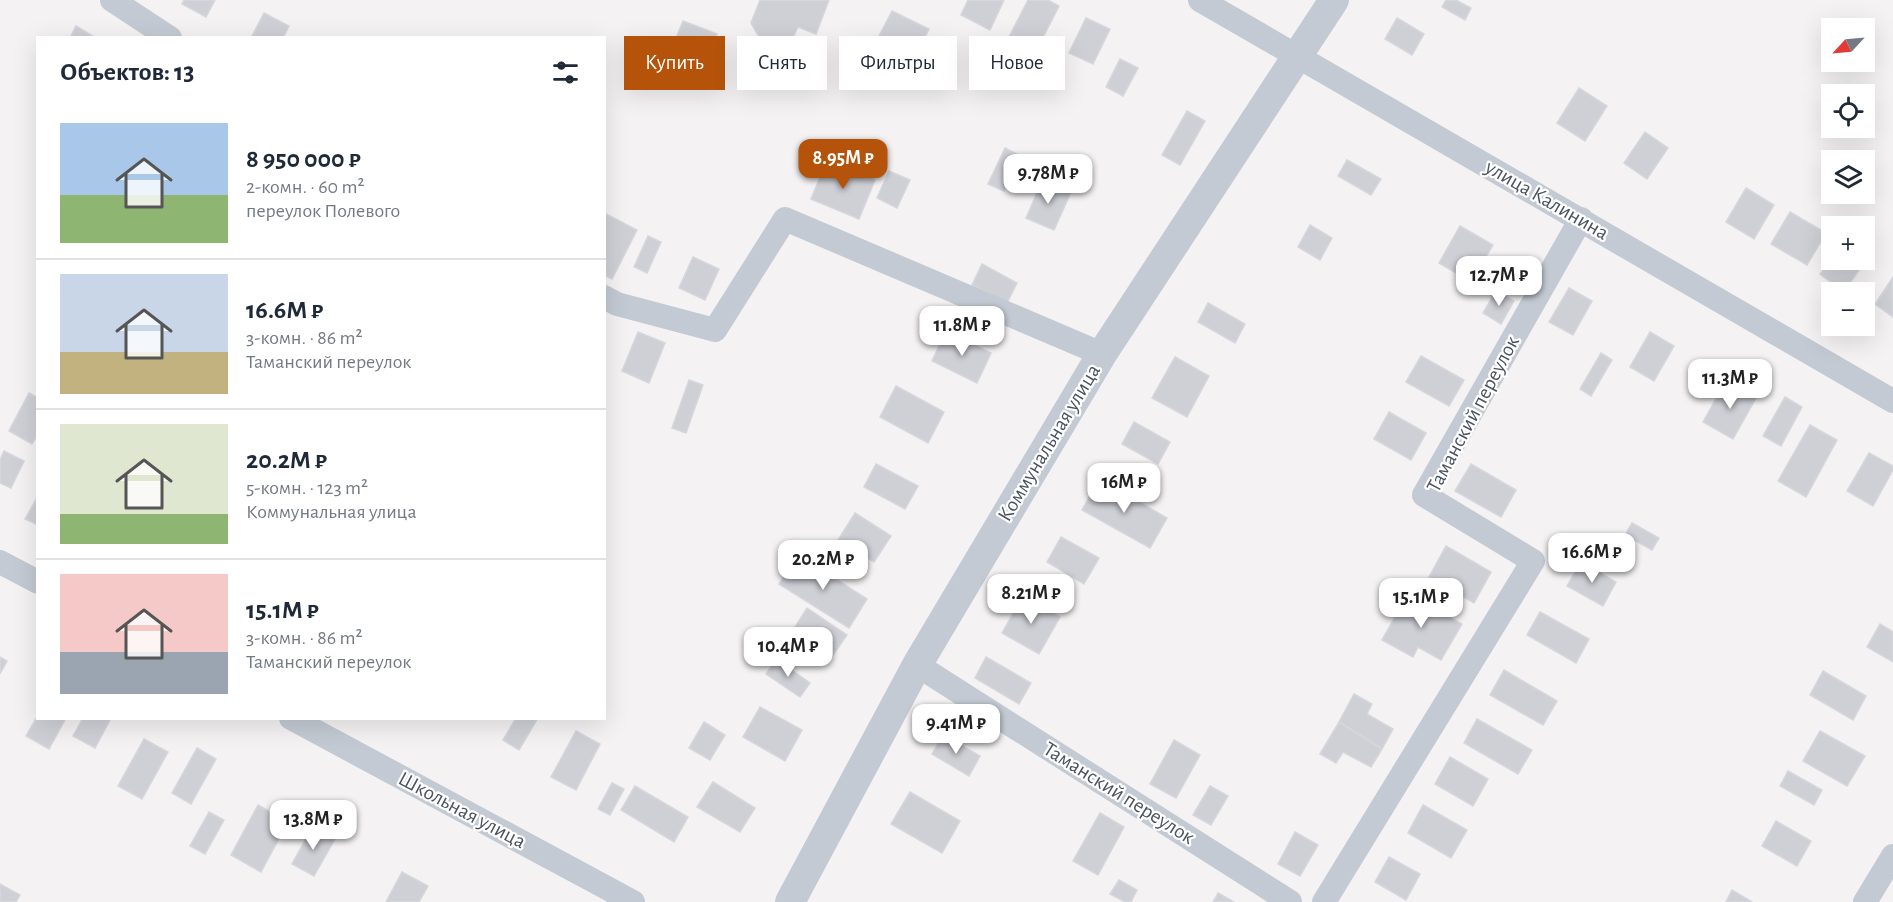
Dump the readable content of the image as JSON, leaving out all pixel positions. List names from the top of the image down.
{
  "streets": {
    "street": [
      "улица Калинина",
      "Таманский переулок",
      "Коммунальная улица",
      "Школьная улица"
    ]
  },
  "crossings": [
    ["улица Калинина", "Таманский переулок"],
    ["улица Калинина", "Коммунальная улица"],
    ["Таманский переулок", "Коммунальная улица"]
  ],
  "north": "bottom left",
  "page": {
    "map_buttons": ["+", "−"],
    "chip": [
      "Купить",
      "Снять",
      "Фильтры",
      "Новое"
    ],
    "heading": "Объектов: 13",
    "list": [
      {
        "name": "8 950 000 ₽",
        "note": "2-комн. · 60 m² · переулок Полевого"
      },
      {
        "name": "16.6M ₽",
        "note": "3-комн. · 86 m² · Таманский переулок"
      },
      {
        "name": "20.2M ₽",
        "note": "5-комн. · 123 m² · Коммунальная улица"
      },
      {
        "name": "15.1M ₽",
        "note": "3-комн. · 86 m² · Таманский переулок"
      }
    ],
    "price": [
      "8.95M ₽",
      "9.78M ₽",
      "12.7M ₽",
      "11.8M ₽",
      "11.3M ₽",
      "16M ₽",
      "16.6M ₽",
      "20.2M ₽",
      "8.21M ₽",
      "15.1M ₽",
      "10.4M ₽",
      "9.41M ₽",
      "13.8M ₽"
    ]
  }
}
